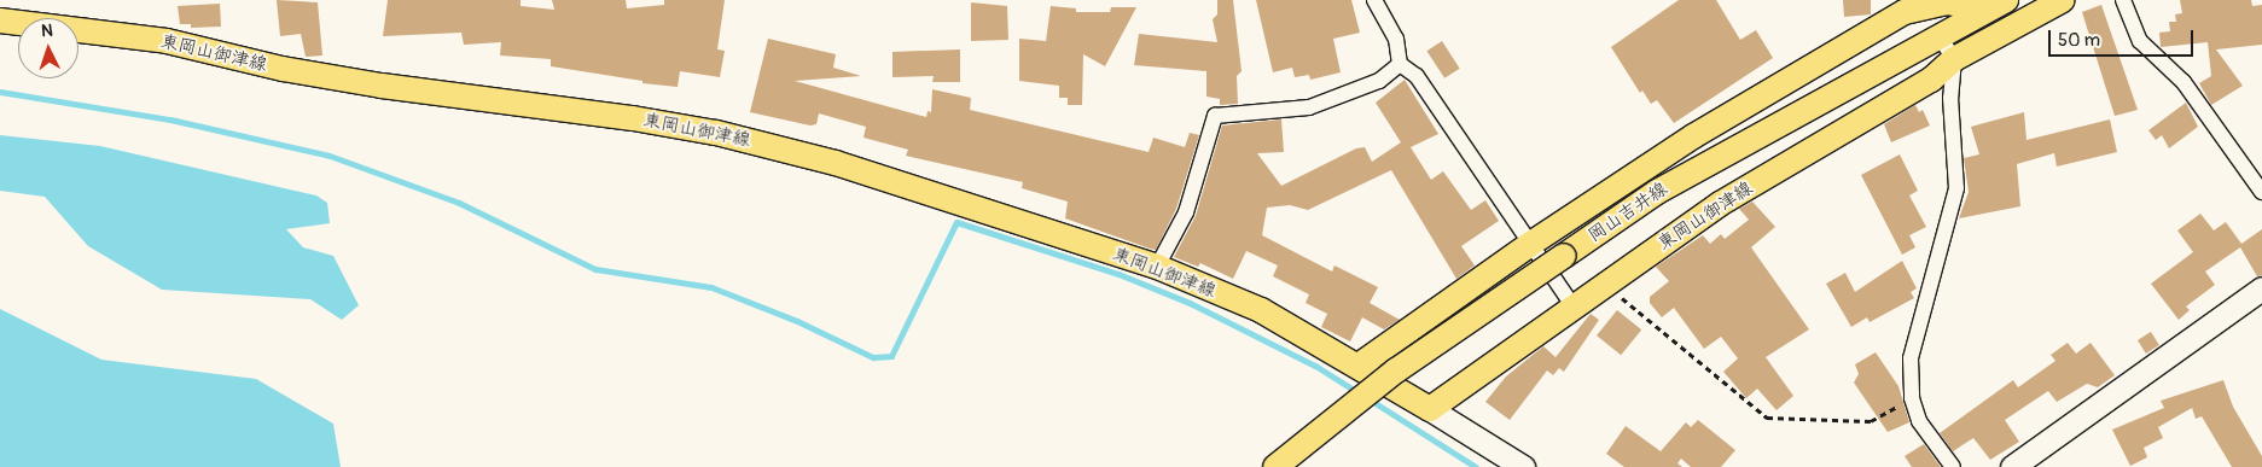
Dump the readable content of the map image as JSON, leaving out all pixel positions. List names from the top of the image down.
{
  "streets": {
    "main road": ["東岡山御津線", "岡山吉井線"]
  },
  "scale_bar": "50 m",
  "north": "top"
}
